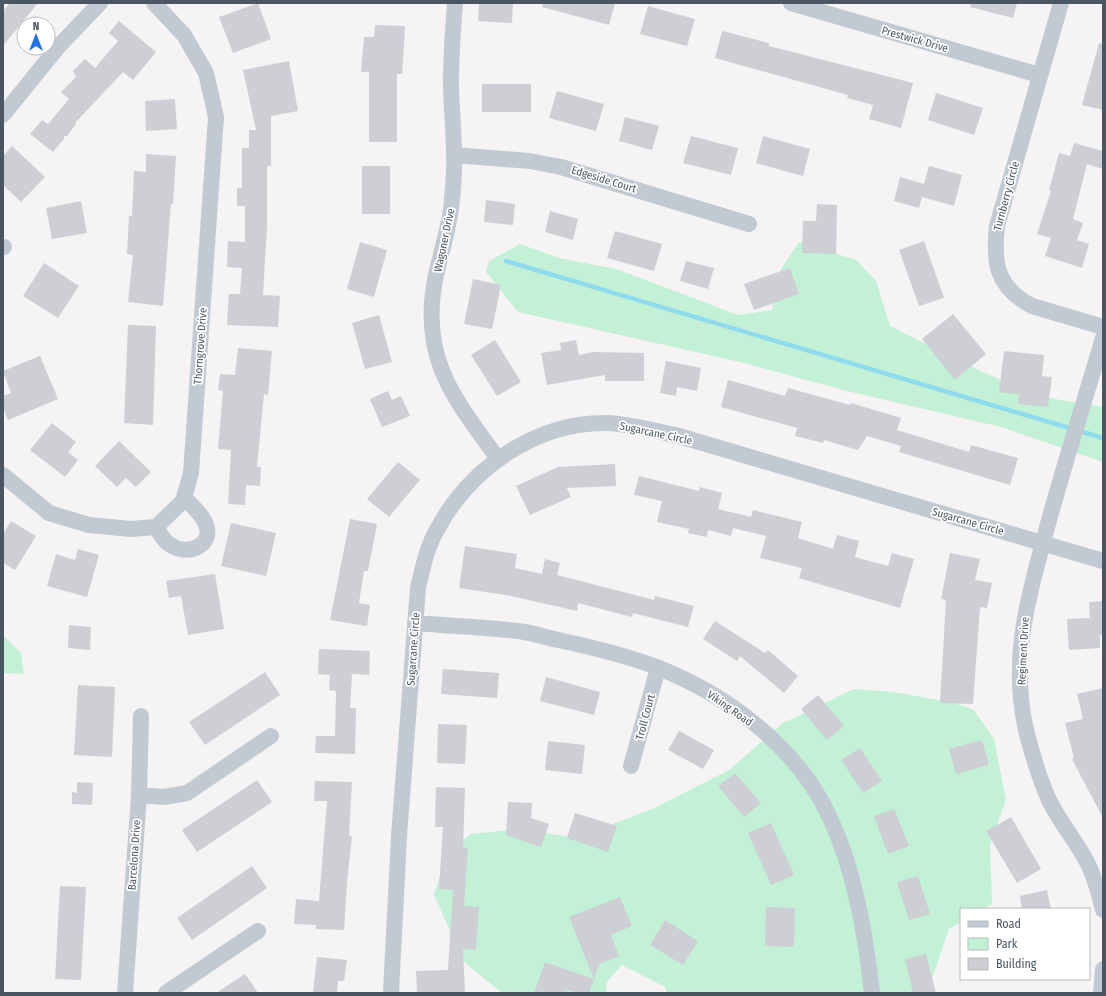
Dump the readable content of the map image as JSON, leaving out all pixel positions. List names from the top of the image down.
{
  "streets": {
    "street": [
      "Prestwick Drive",
      "Edgeside Court",
      "Turnberry Circle",
      "Wagoner Drive",
      "Thorngrove Drive",
      "Sugarcane Circle",
      "Regiment Drive",
      "Viking Road",
      "Troll Court",
      "Barcelona Drive"
    ]
  },
  "crossings": [
    ["Prestwick Drive", "Turnberry Circle"],
    ["Edgeside Court", "Wagoner Drive"],
    ["Wagoner Drive", "Sugarcane Circle"],
    ["Sugarcane Circle", "Regiment Drive"],
    ["Sugarcane Circle", "Viking Road"],
    ["Viking Road", "Troll Court"]
  ],
  "legend": ["Road", "Park", "Building"],
  "north": "top"
}
